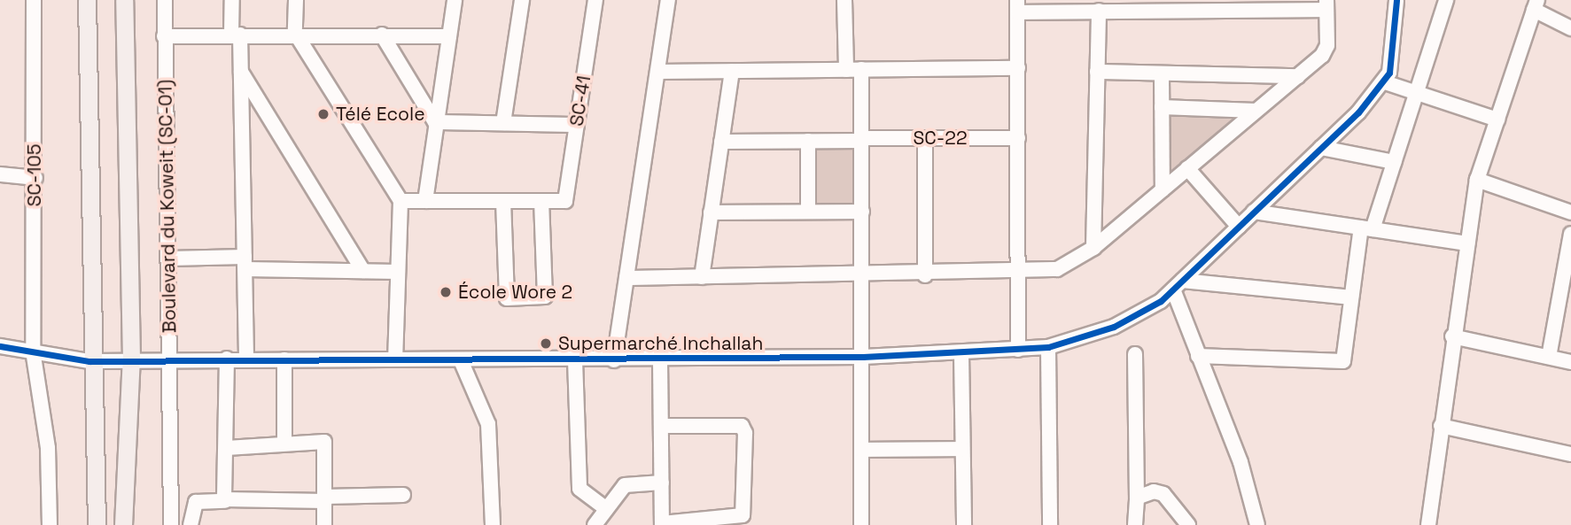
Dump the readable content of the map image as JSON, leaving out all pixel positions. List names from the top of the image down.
{
  "streets": {
    "street": [
      "SC-41",
      "SC-22",
      "SC-105",
      "Boulevard du Koweit (SC-01)"
    ]
  },
  "places": ["Télé Ecole", "École Wore 2", "Supermarché Inchallah"]
}
